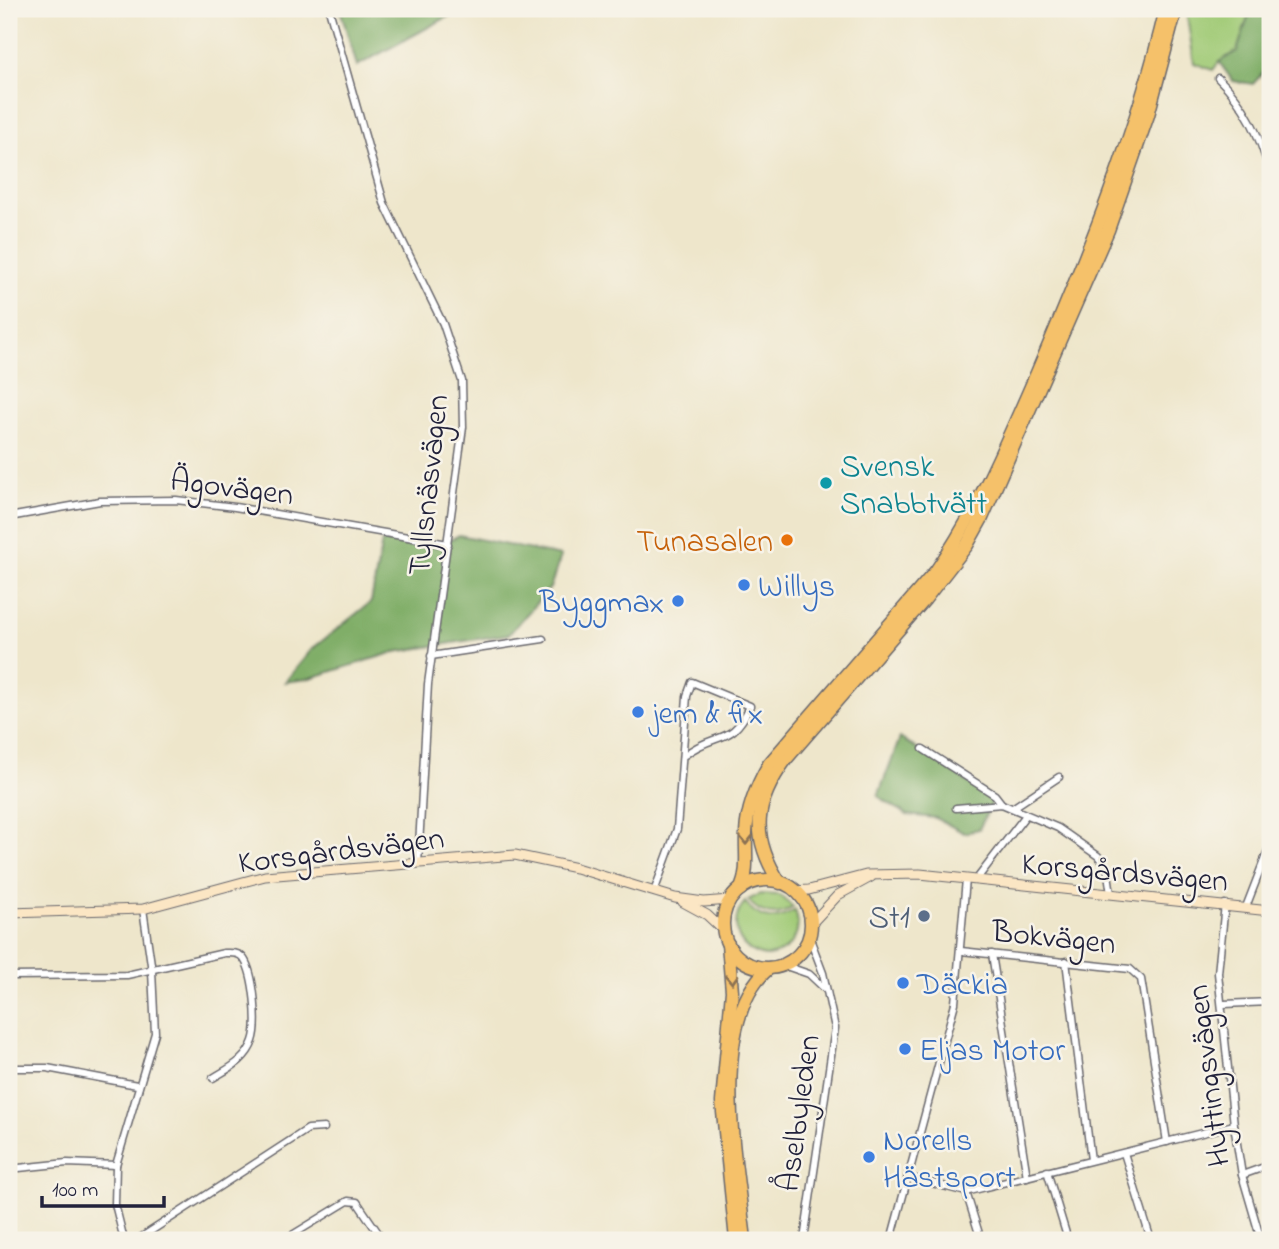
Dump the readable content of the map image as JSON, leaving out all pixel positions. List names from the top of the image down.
{
  "streets": {
    "street": [
      "Tyllsnäsvägen",
      "Ägovägen",
      "Korsgårdsvägen",
      "Bokvägen",
      "Hyttingsvägen",
      "Åselbyleden"
    ]
  },
  "crossings": [
    ["Tyllsnäsvägen", "Ägovägen"],
    ["Tyllsnäsvägen", "Korsgårdsvägen"],
    ["Korsgårdsvägen", "Hyttingsvägen"],
    ["Korsgårdsvägen", "Åselbyleden"]
  ],
  "places": [
    "Svensk Snabbtvätt",
    "Tunasalen",
    "Willys",
    "Byggmax",
    "jem & fix",
    "St1",
    "Däckia",
    "Eljas Motor",
    "Norells Hästsport"
  ],
  "scale_bar": "100 m"
}
